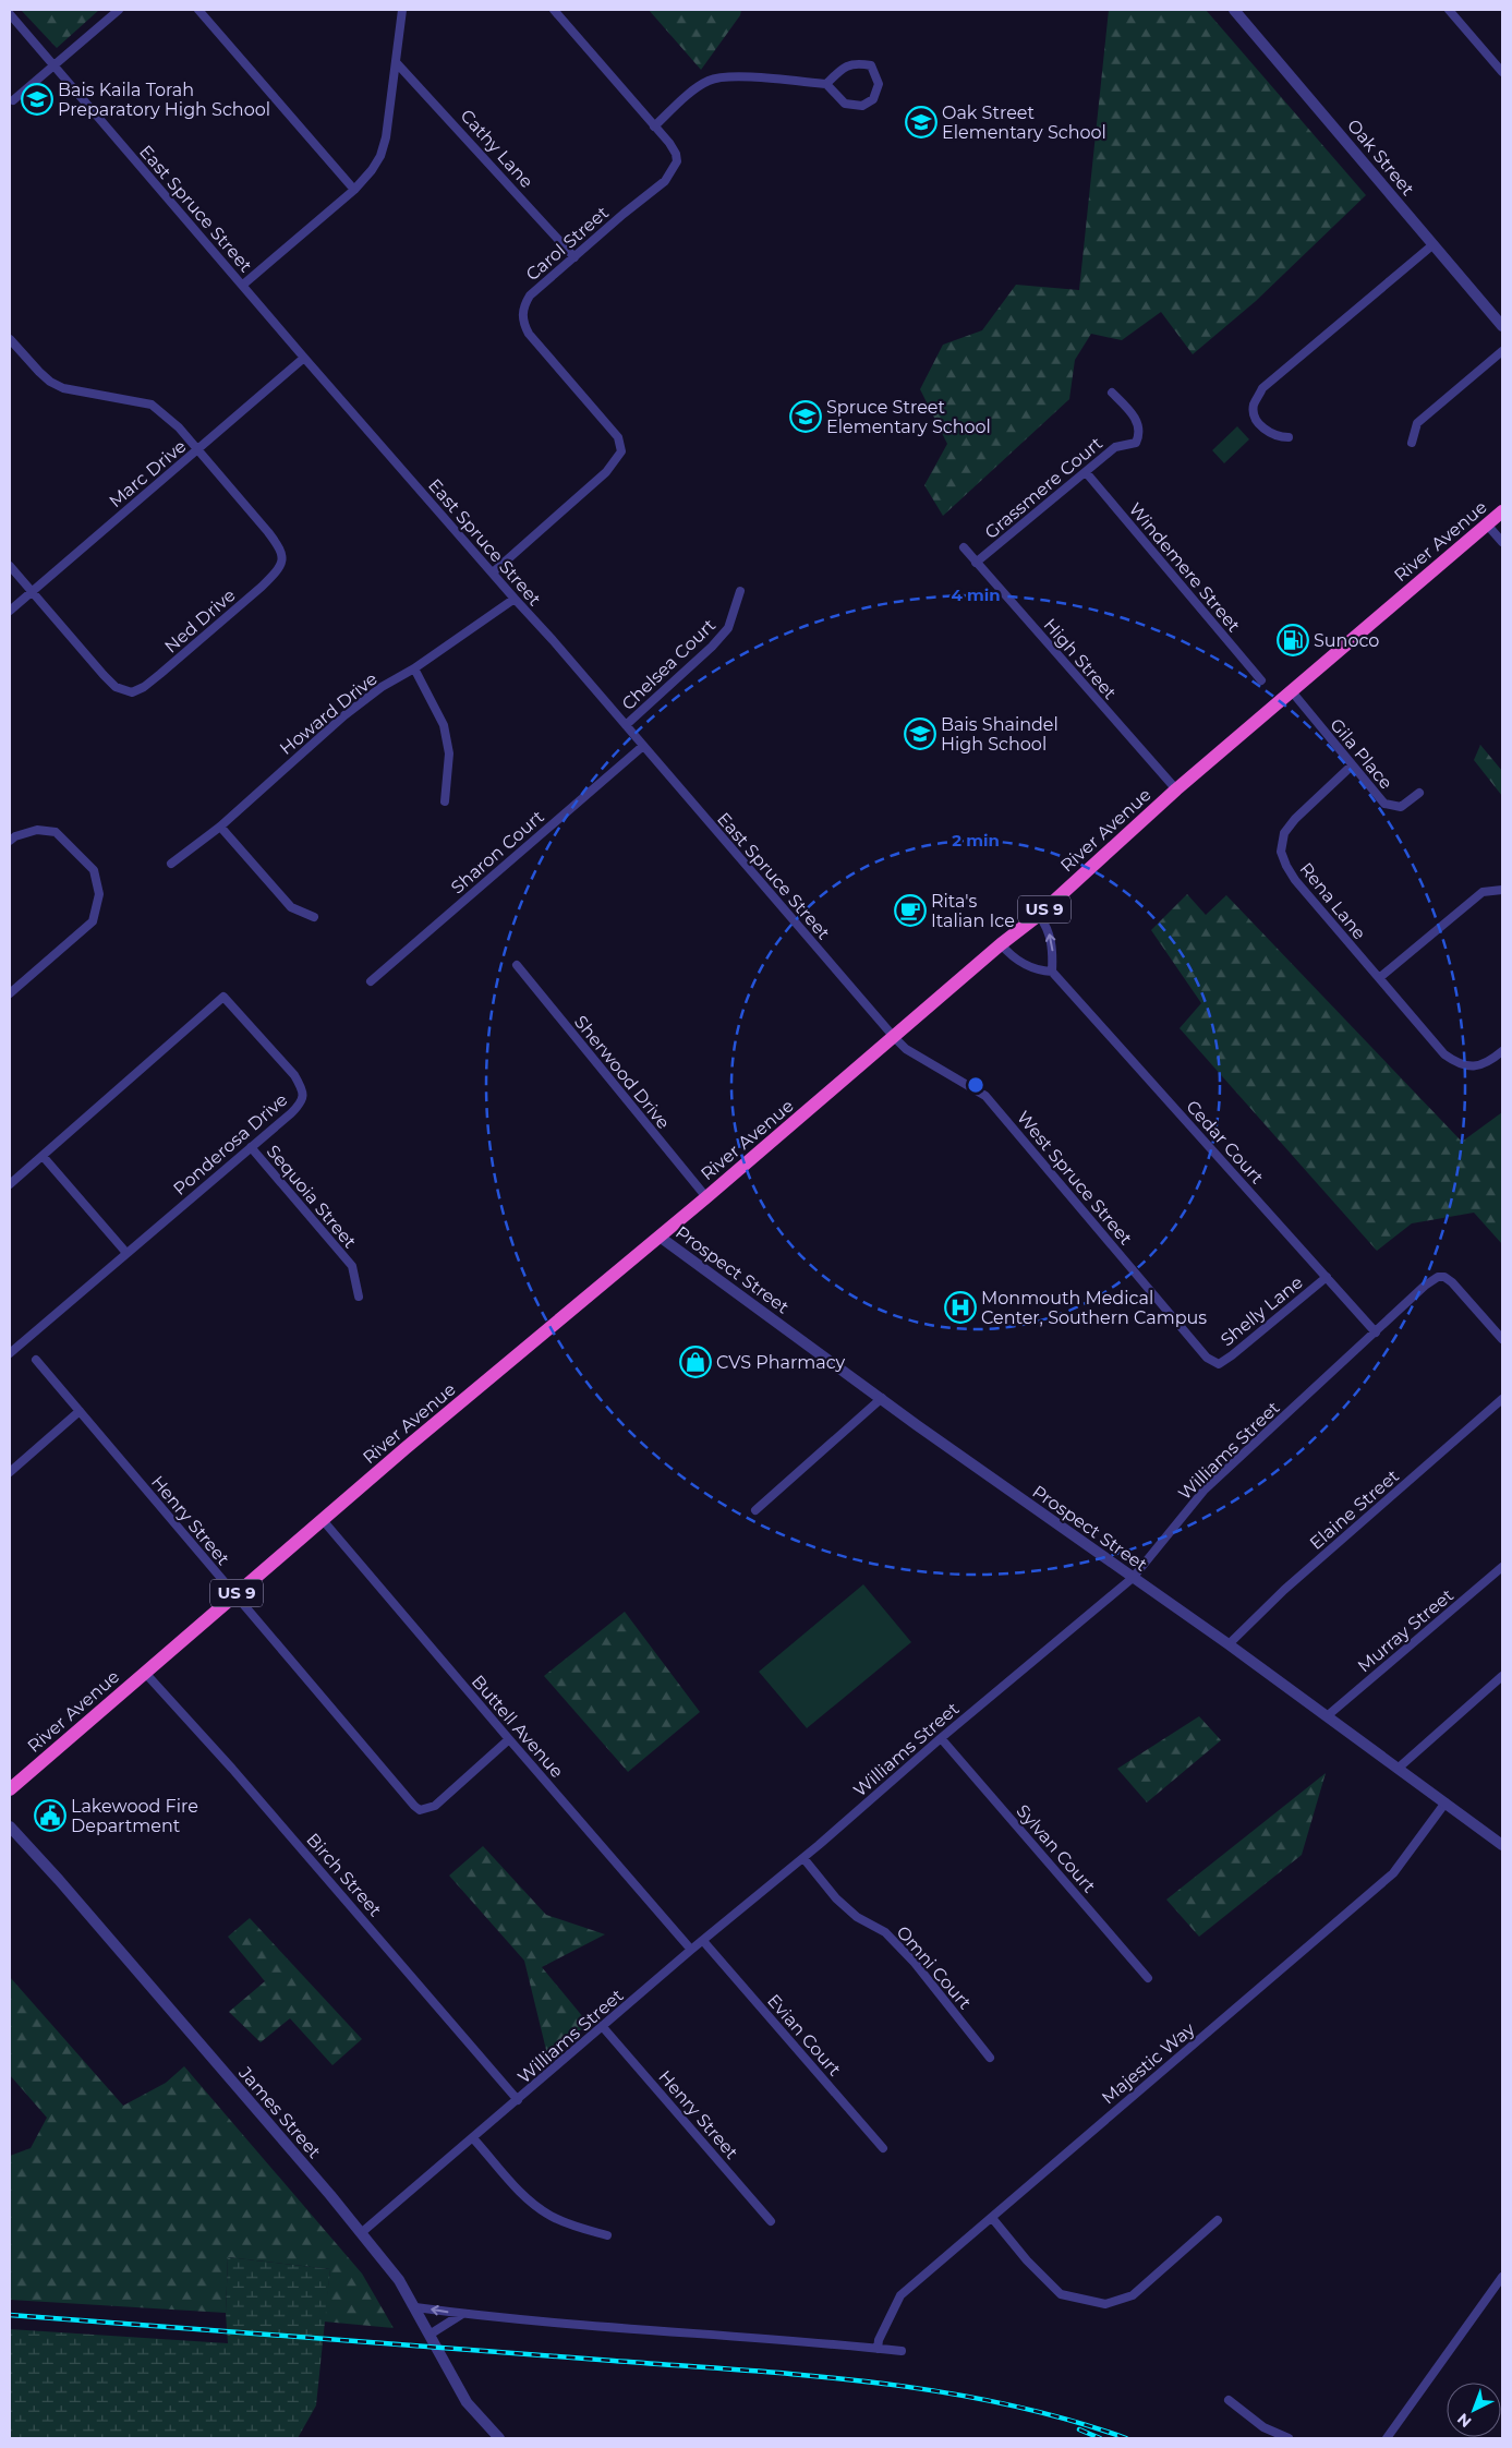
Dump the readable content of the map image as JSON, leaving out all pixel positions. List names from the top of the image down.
{
  "streets": {
    "highway": ["River Avenue", "US 9"],
    "street": [
      "Cathy Lane",
      "Oak Street",
      "East Spruce Street",
      "Carol Street",
      "Marc Drive",
      "Grassmere Court",
      "Windemere Street",
      "Ned Drive",
      "High Street",
      "Chelsea Court",
      "Howard Drive",
      "Gila Place",
      "Sharon Court",
      "Rena Lane",
      "Sherwood Drive",
      "Cedar Court",
      "Ponderosa Drive",
      "West Spruce Street",
      "Sequoia Street",
      "Prospect Street",
      "Shelly Lane",
      "Williams Street",
      "Elaine Street",
      "Henry Street",
      "Murray Street",
      "Buttell Avenue",
      "Sylvan Court",
      "Birch Street",
      "Omni Court",
      "Evian Court",
      "Majestic Way",
      "James Street"
    ]
  },
  "crossings": [
    ["Cathy Lane", "Carol Street"],
    ["East Spruce Street", "Carol Street"],
    ["East Spruce Street", "Marc Drive"],
    ["East Spruce Street", "River Avenue"],
    ["East Spruce Street", "Chelsea Court"],
    ["East Spruce Street", "Howard Drive"],
    ["East Spruce Street", "Sharon Court"],
    ["East Spruce Street", "West Spruce Street"],
    ["Marc Drive", "Ned Drive"],
    ["Grassmere Court", "Windemere Street"],
    ["Grassmere Court", "High Street"],
    ["River Avenue", "High Street"],
    ["River Avenue", "Gila Place"],
    ["River Avenue", "Sherwood Drive"],
    ["River Avenue", "West Spruce Street"],
    ["River Avenue", "Prospect Street"],
    ["River Avenue", "Henry Street"],
    ["River Avenue", "Buttell Avenue"],
    ["River Avenue", "Birch Street"],
    ["Gila Place", "Rena Lane"],
    ["Cedar Court", "Shelly Lane"],
    ["Cedar Court", "Williams Street"],
    ["Ponderosa Drive", "Sequoia Street"],
    ["West Spruce Street", "Shelly Lane"],
    ["Prospect Street", "Williams Street"],
    ["Prospect Street", "Elaine Street"],
    ["Prospect Street", "Murray Street"],
    ["Prospect Street", "Majestic Way"],
    ["Williams Street", "Henry Street"],
    ["Williams Street", "Buttell Avenue"],
    ["Williams Street", "Sylvan Court"],
    ["Williams Street", "Birch Street"],
    ["Williams Street", "Omni Court"],
    ["Williams Street", "Evian Court"],
    ["Williams Street", "James Street"],
    ["Henry Street", "Buttell Avenue"]
  ],
  "places": {
    "school or university": [
      "Bais Kaila Torah Preparatory High School",
      "Oak Street Elementary School",
      "Spruce Street Elementary School",
      "Bais Shaindel High School"
    ],
    "fuel station": ["Sunoco"],
    "cafe": ["Rita's Italian Ice"],
    "hospital": ["Monmouth Medical Center, Southern Campus"],
    "shop": ["CVS Pharmacy"],
    "public building": ["Lakewood Fire Department"]
  },
  "north": "bottom left",
  "rings": ["4 min", "2 min"]
}
